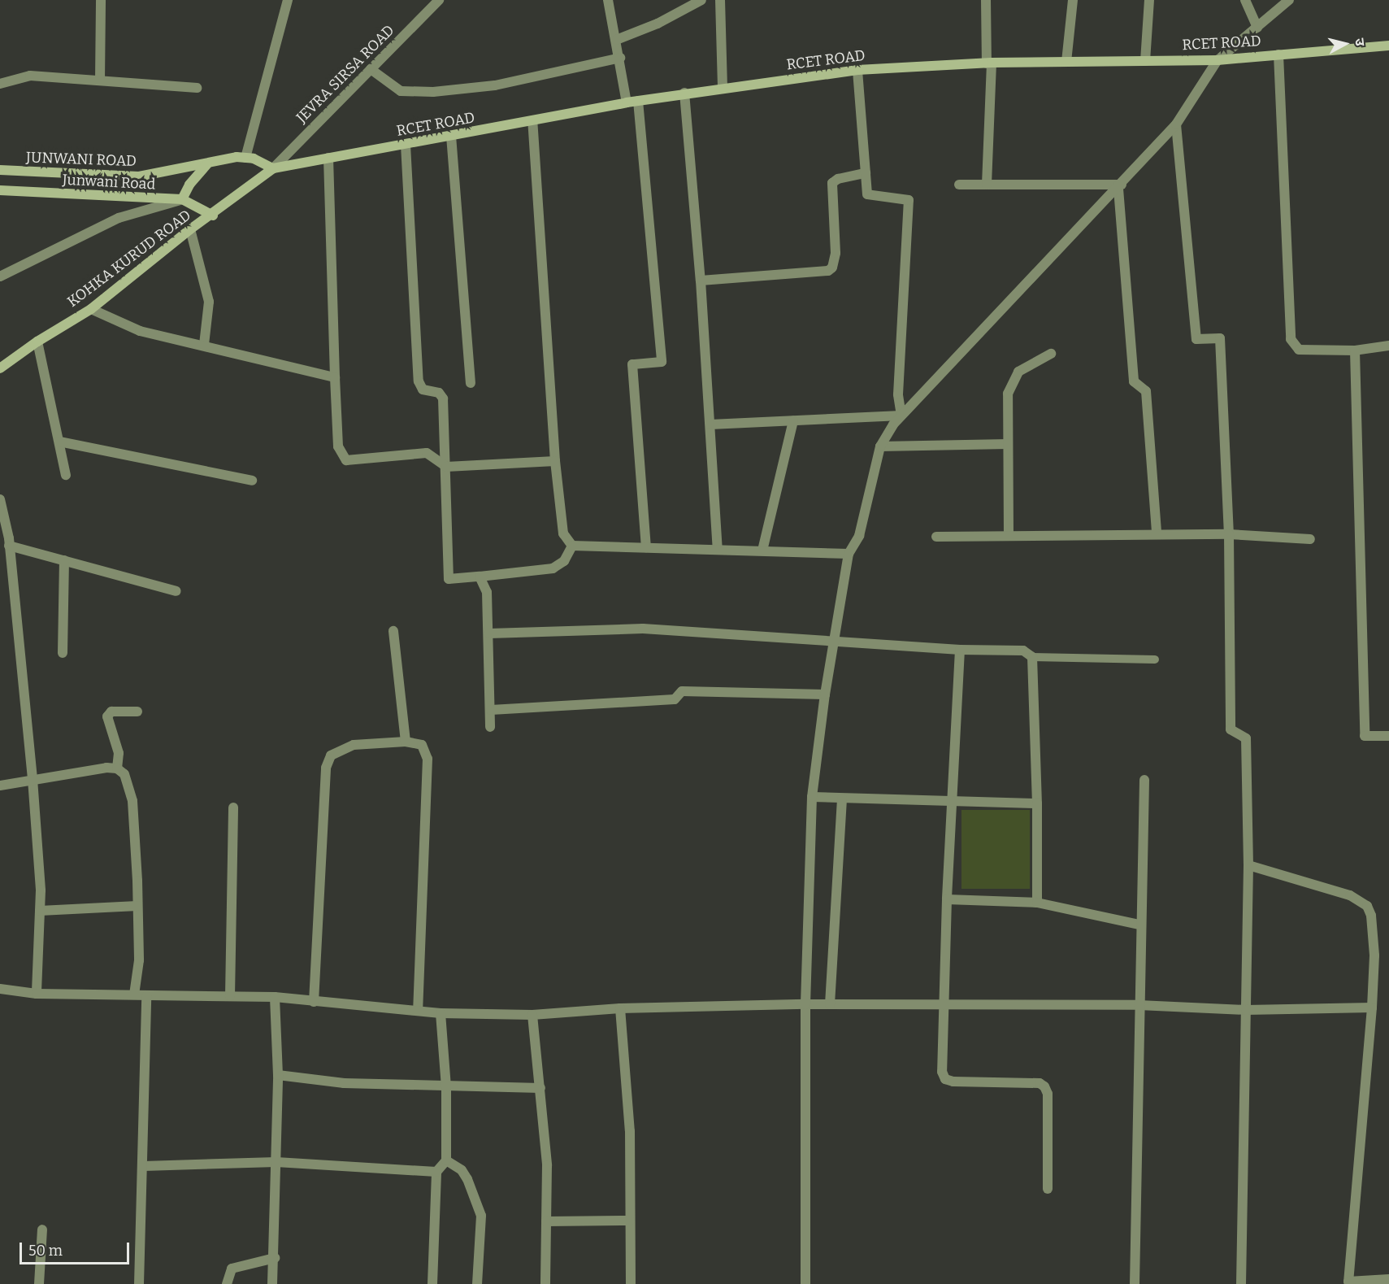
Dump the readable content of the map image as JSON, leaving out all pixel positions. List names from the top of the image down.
{
  "streets": {
    "main road": [
      "RCET ROAD",
      "JUNWANI ROAD",
      "Junwani Road",
      "KOHKA KURUD ROAD"
    ],
    "street": ["JEVRA SIRSA ROAD"]
  },
  "crossings": [
    ["RCET ROAD", "JEVRA SIRSA ROAD"],
    ["RCET ROAD", "KOHKA KURUD ROAD"],
    ["JEVRA SIRSA ROAD", "KOHKA KURUD ROAD"],
    ["Junwani Road", "KOHKA KURUD ROAD"]
  ],
  "scale_bar": "50 m",
  "north": "right"
}
